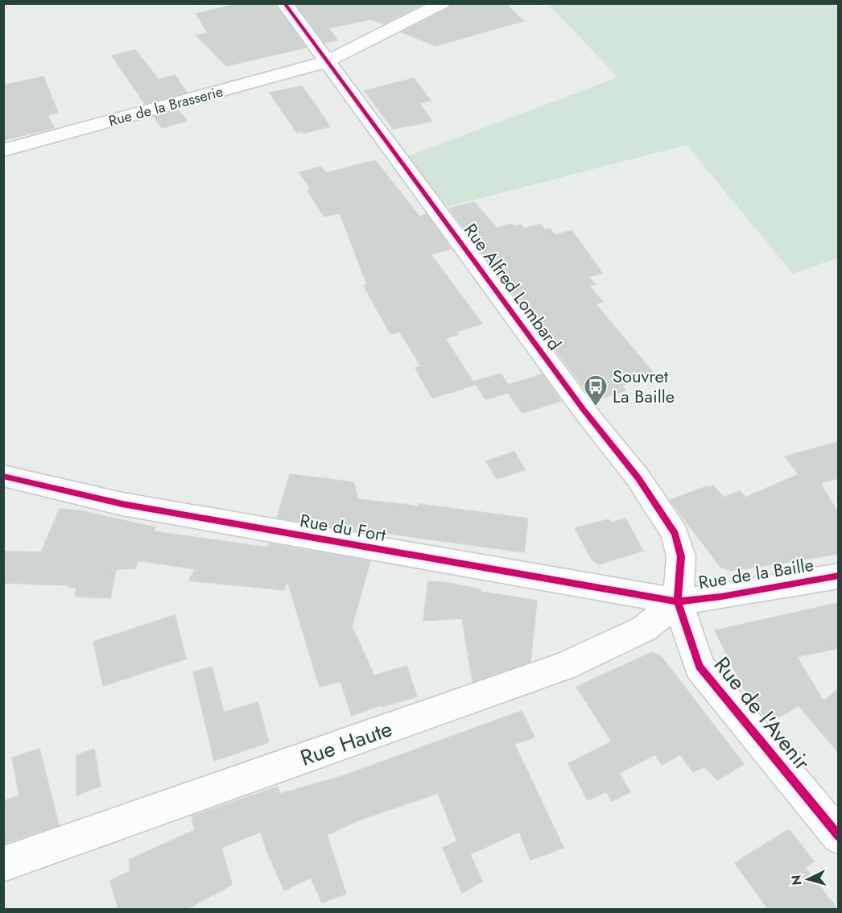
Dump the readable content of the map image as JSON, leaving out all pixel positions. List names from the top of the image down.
{
  "streets": {
    "street": [
      "Rue de la Brasserie",
      "Rue Alfred Lombard",
      "Rue du Fort",
      "Rue de la Baille",
      "Rue de l'Avenir",
      "Rue Haute"
    ]
  },
  "crossings": [
    ["Rue de la Brasserie", "Rue Alfred Lombard"],
    ["Rue Alfred Lombard", "Rue du Fort"],
    ["Rue Alfred Lombard", "Rue de la Baille"],
    ["Rue Alfred Lombard", "Rue de l'Avenir"],
    ["Rue Alfred Lombard", "Rue Haute"],
    ["Rue du Fort", "Rue de la Baille"],
    ["Rue du Fort", "Rue de l'Avenir"],
    ["Rue du Fort", "Rue Haute"],
    ["Rue de la Baille", "Rue de l'Avenir"],
    ["Rue de la Baille", "Rue Haute"],
    ["Rue de l'Avenir", "Rue Haute"]
  ],
  "places": {
    "bus stop": ["Souvret La Baille"]
  },
  "north": "left"
}
